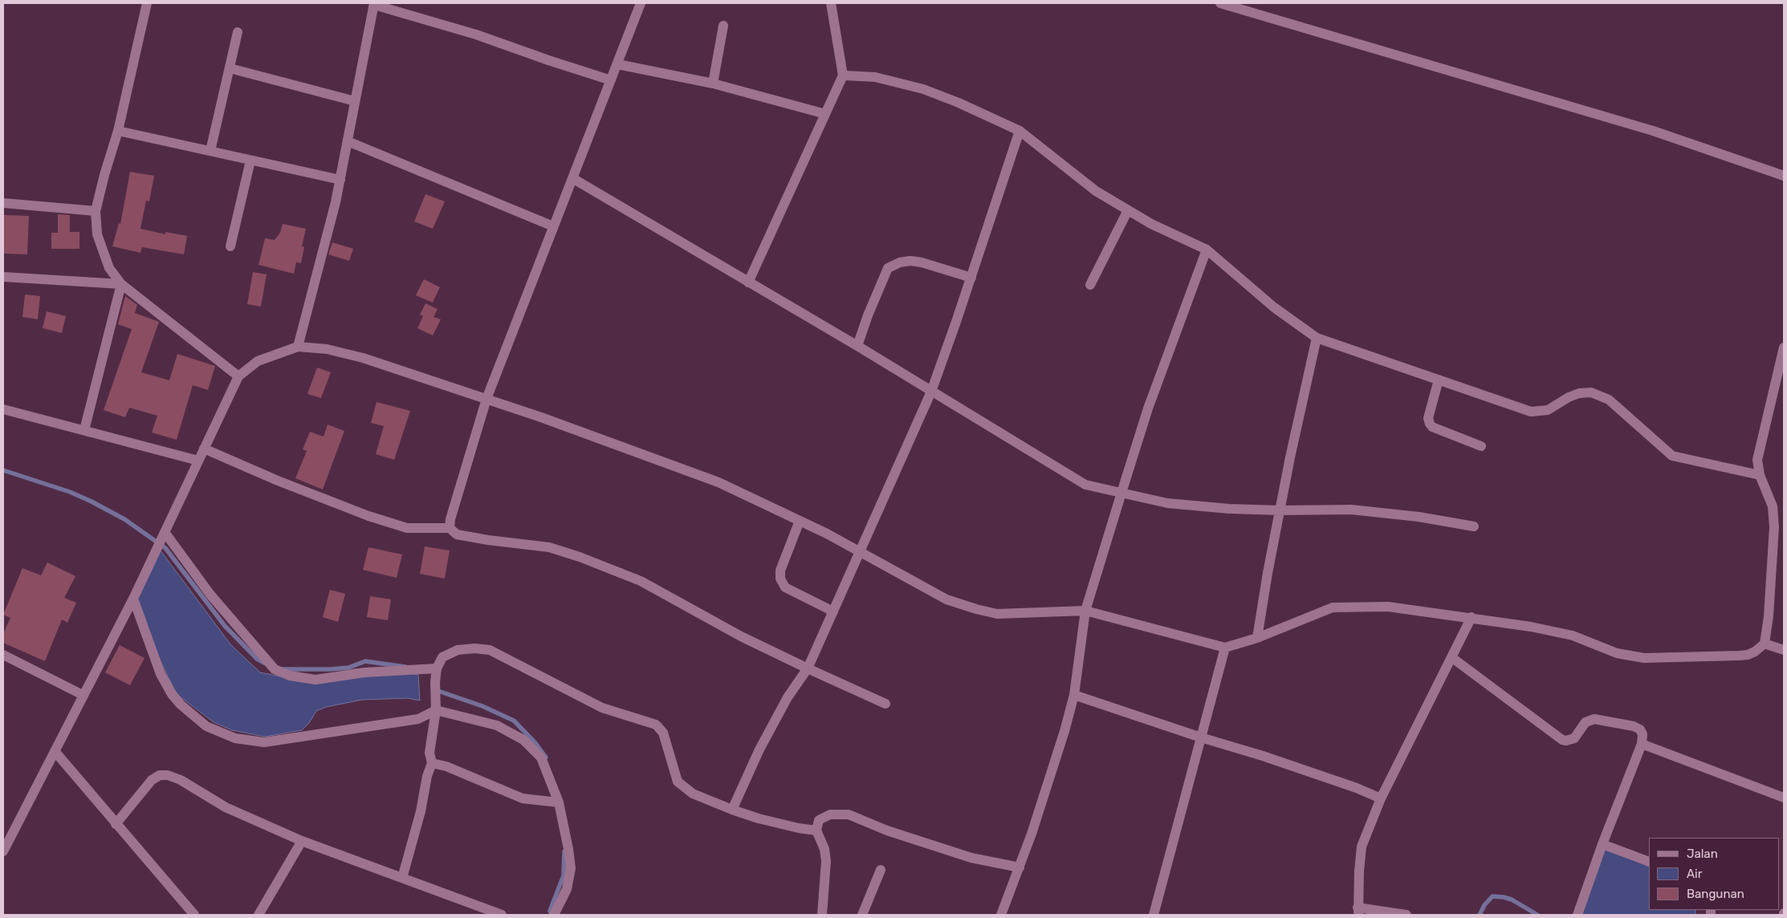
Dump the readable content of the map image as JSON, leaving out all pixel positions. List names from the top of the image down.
{
  "legend": ["Jalan", "Air", "Bangunan"]
}
